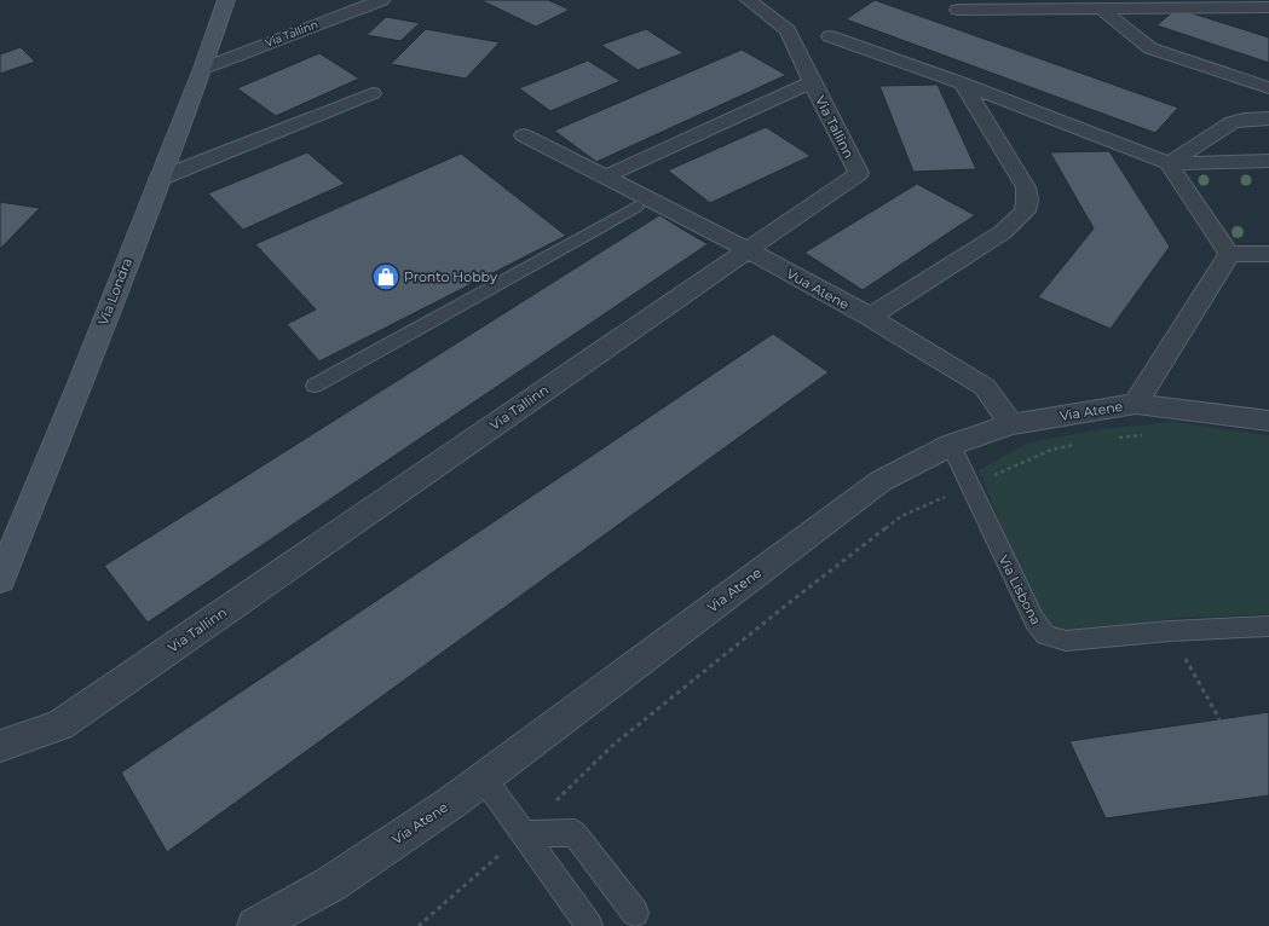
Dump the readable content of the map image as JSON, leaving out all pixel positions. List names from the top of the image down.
{
  "streets": {
    "street": [
      "Via Tallinn",
      "Vua Atene",
      "Via Londra",
      "Via Atene"
    ],
    "lane": ["Via Lisbona"]
  },
  "crossings": [
    ["Via Tallinn", "Vua Atene"],
    ["Via Tallinn", "Via Londra"],
    ["Vua Atene", "Via Atene"],
    ["Via Atene", "Via Lisbona"]
  ],
  "places": {
    "shop": ["Pronto Hobby"]
  }
}
